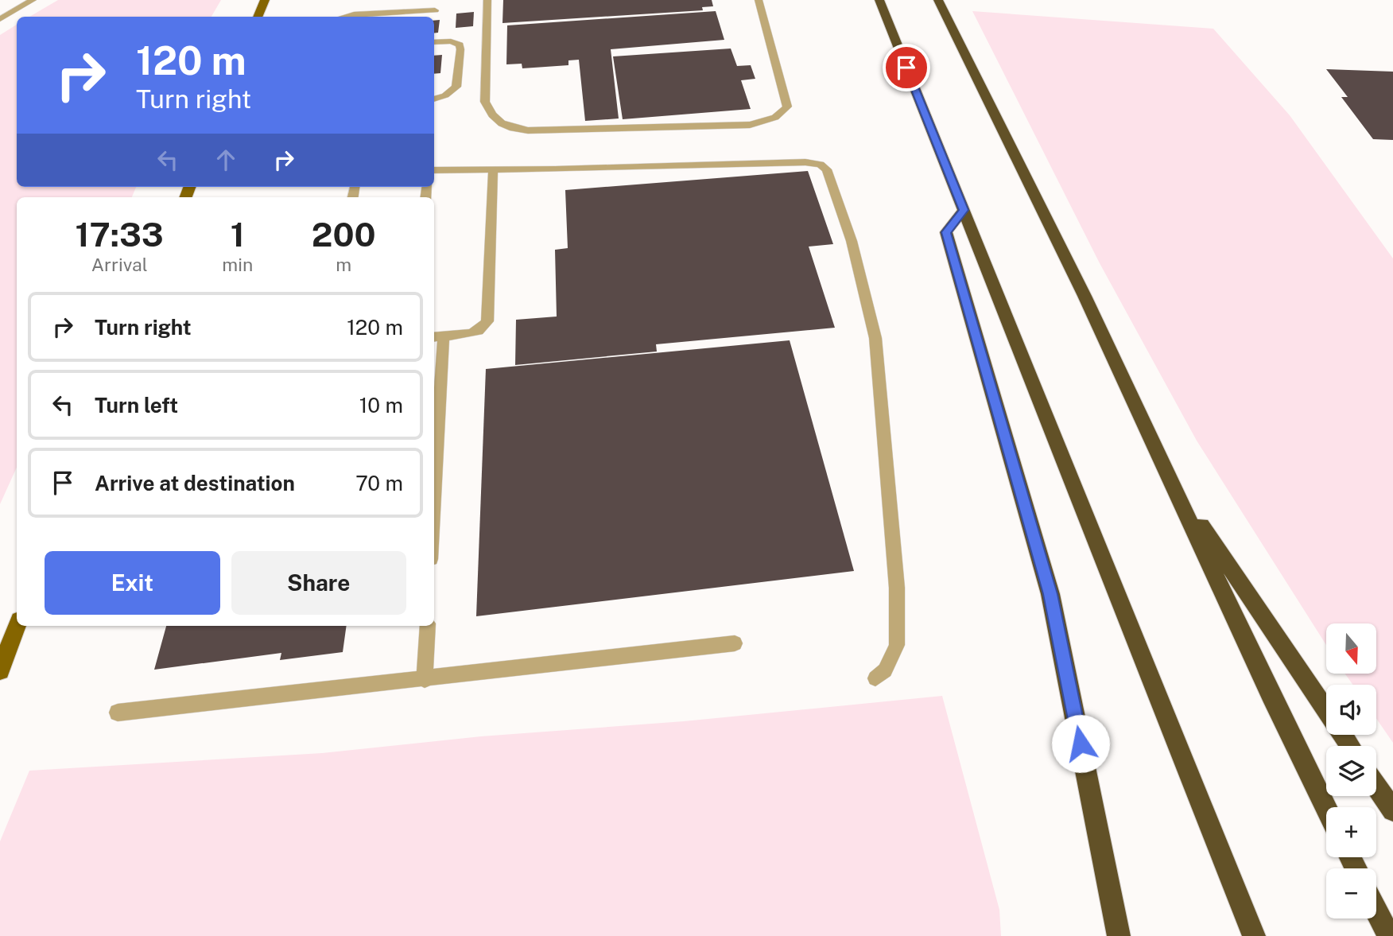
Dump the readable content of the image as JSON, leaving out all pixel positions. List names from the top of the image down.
{
  "north": "bottom",
  "page": {
    "turn": ["120 m", "Turn right"],
    "eta": [
      "17:33",
      "Arrival",
      "1",
      "min",
      "200",
      "m"
    ],
    "list": [
      {
        "name": "Turn right",
        "value": "120 m"
      },
      {
        "name": "Turn left",
        "value": "10 m"
      },
      {
        "name": "Arrive at destination",
        "value": "70 m"
      }
    ],
    "buttons": ["Exit", "Share"],
    "map_buttons": ["+", "−"]
  }
}
